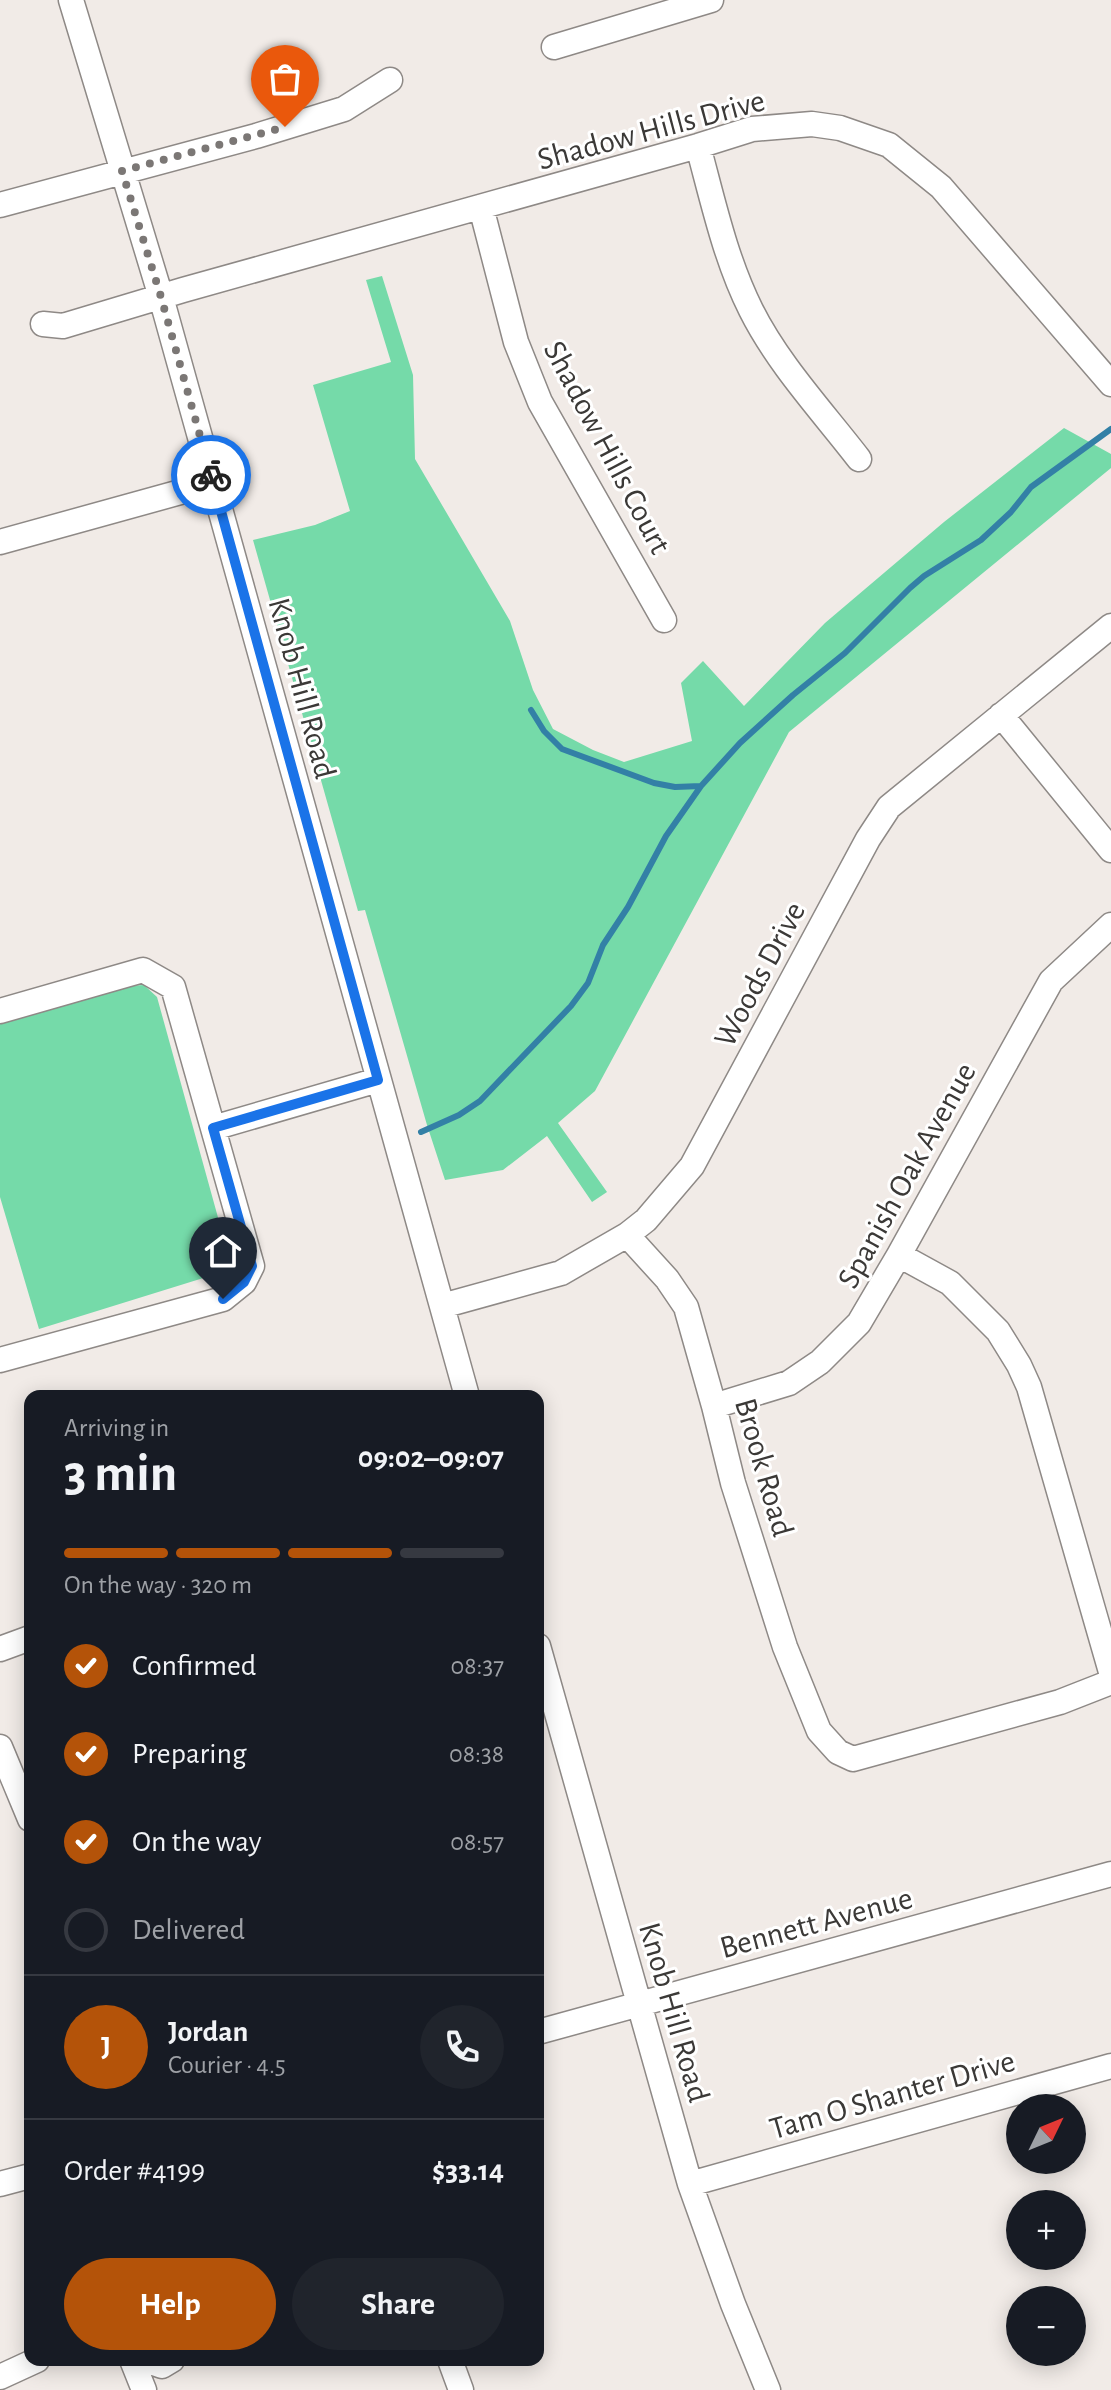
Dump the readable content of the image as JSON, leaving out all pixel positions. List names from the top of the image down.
{
  "streets": {
    "street": [
      "Shadow Hills Drive",
      "Shadow Hills Court",
      "Knob Hill Road",
      "Woods Drive",
      "Spanish Oak Avenue",
      "Brook Road",
      "Bennett Avenue",
      "Tam O Shanter Drive"
    ]
  },
  "crossings": [
    ["Shadow Hills Drive", "Shadow Hills Court"],
    ["Shadow Hills Drive", "Knob Hill Road"],
    ["Knob Hill Road", "Woods Drive"],
    ["Knob Hill Road", "Bennett Avenue"],
    ["Knob Hill Road", "Tam O Shanter Drive"],
    ["Woods Drive", "Brook Road"],
    ["Spanish Oak Avenue", "Brook Road"]
  ],
  "north": "top right",
  "page": {
    "heading": ["3 min", "Arriving in", "09:02–09:07"],
    "panel": [
      "Jordan",
      "Courier · 4.5",
      "Order #4199",
      "$33.14"
    ],
    "bar": "On the way · 320 m",
    "list": [
      ["Confirmed", "08:37"],
      ["Preparing", "08:38"],
      ["On the way", "08:57"],
      "Delivered"
    ],
    "round": "J",
    "map_buttons": ["+", "−"],
    "buttons": ["Help", "Share"]
  }
}
